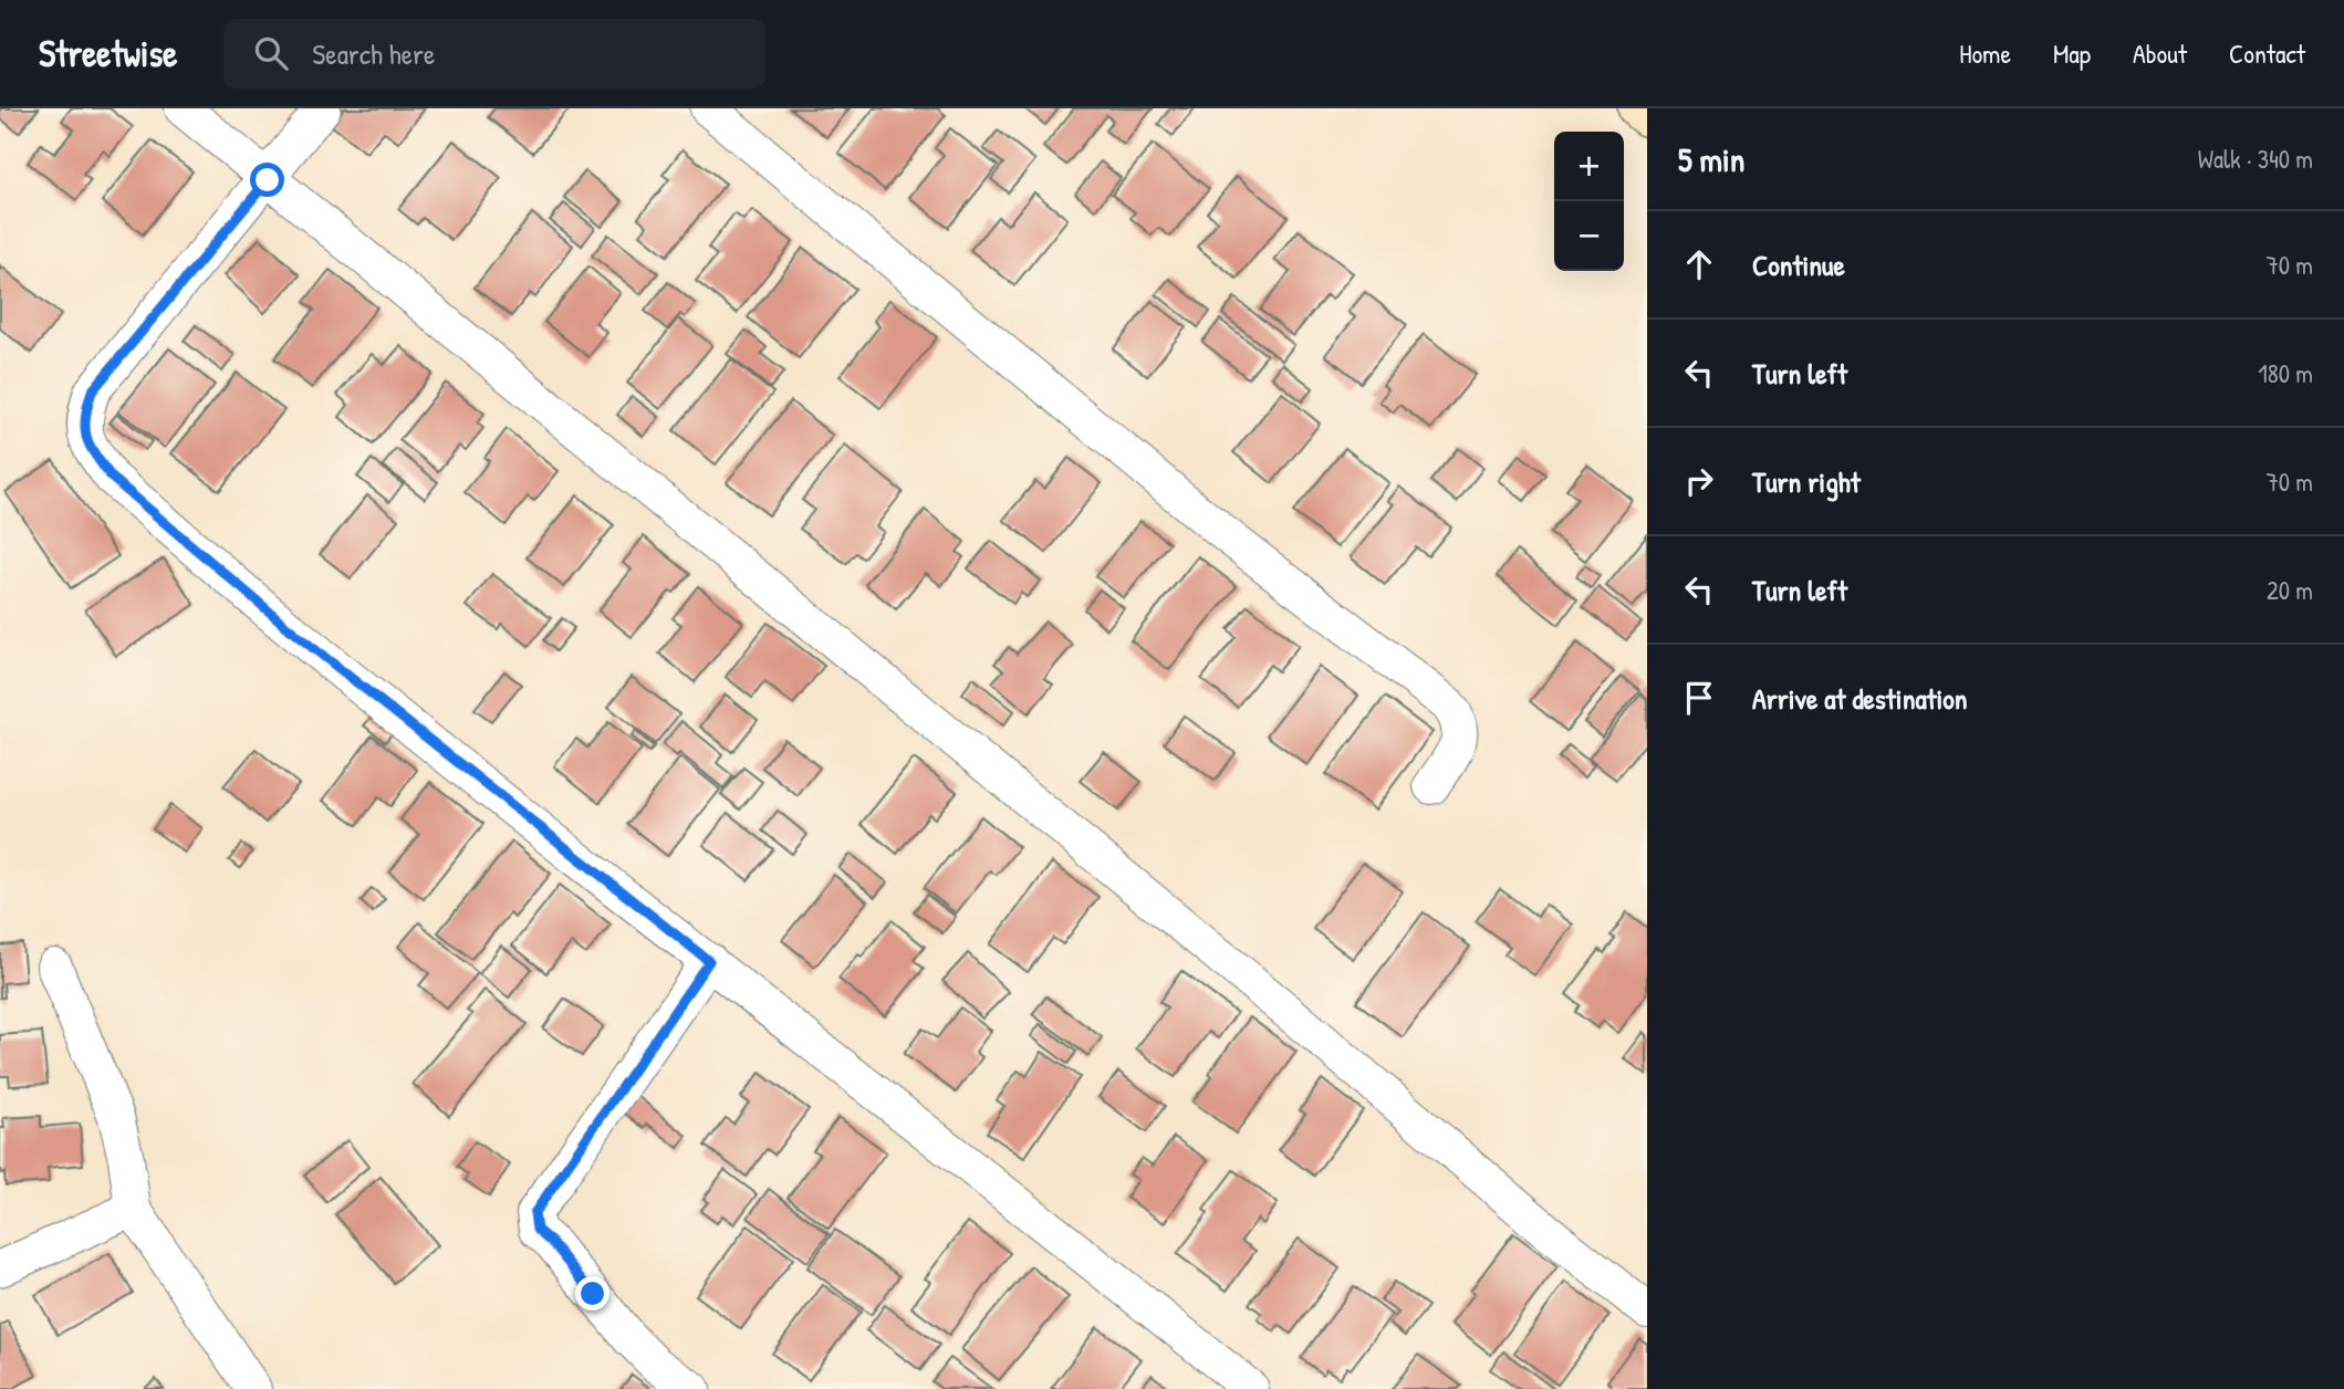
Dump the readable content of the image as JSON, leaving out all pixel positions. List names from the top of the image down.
{
  "page": {
    "header": "Streetwise",
    "search": "Search here",
    "nav": [
      "Home",
      "Map",
      "About",
      "Contact"
    ],
    "heading": ["5 min", "Walk · 340 m"],
    "map_buttons": ["+", "−"],
    "list": [
      ["Continue", "70 m"],
      ["Turn left", "180 m"],
      ["Turn right", "70 m"],
      ["Turn left", "20 m"],
      "Arrive at destination"
    ]
  }
}
